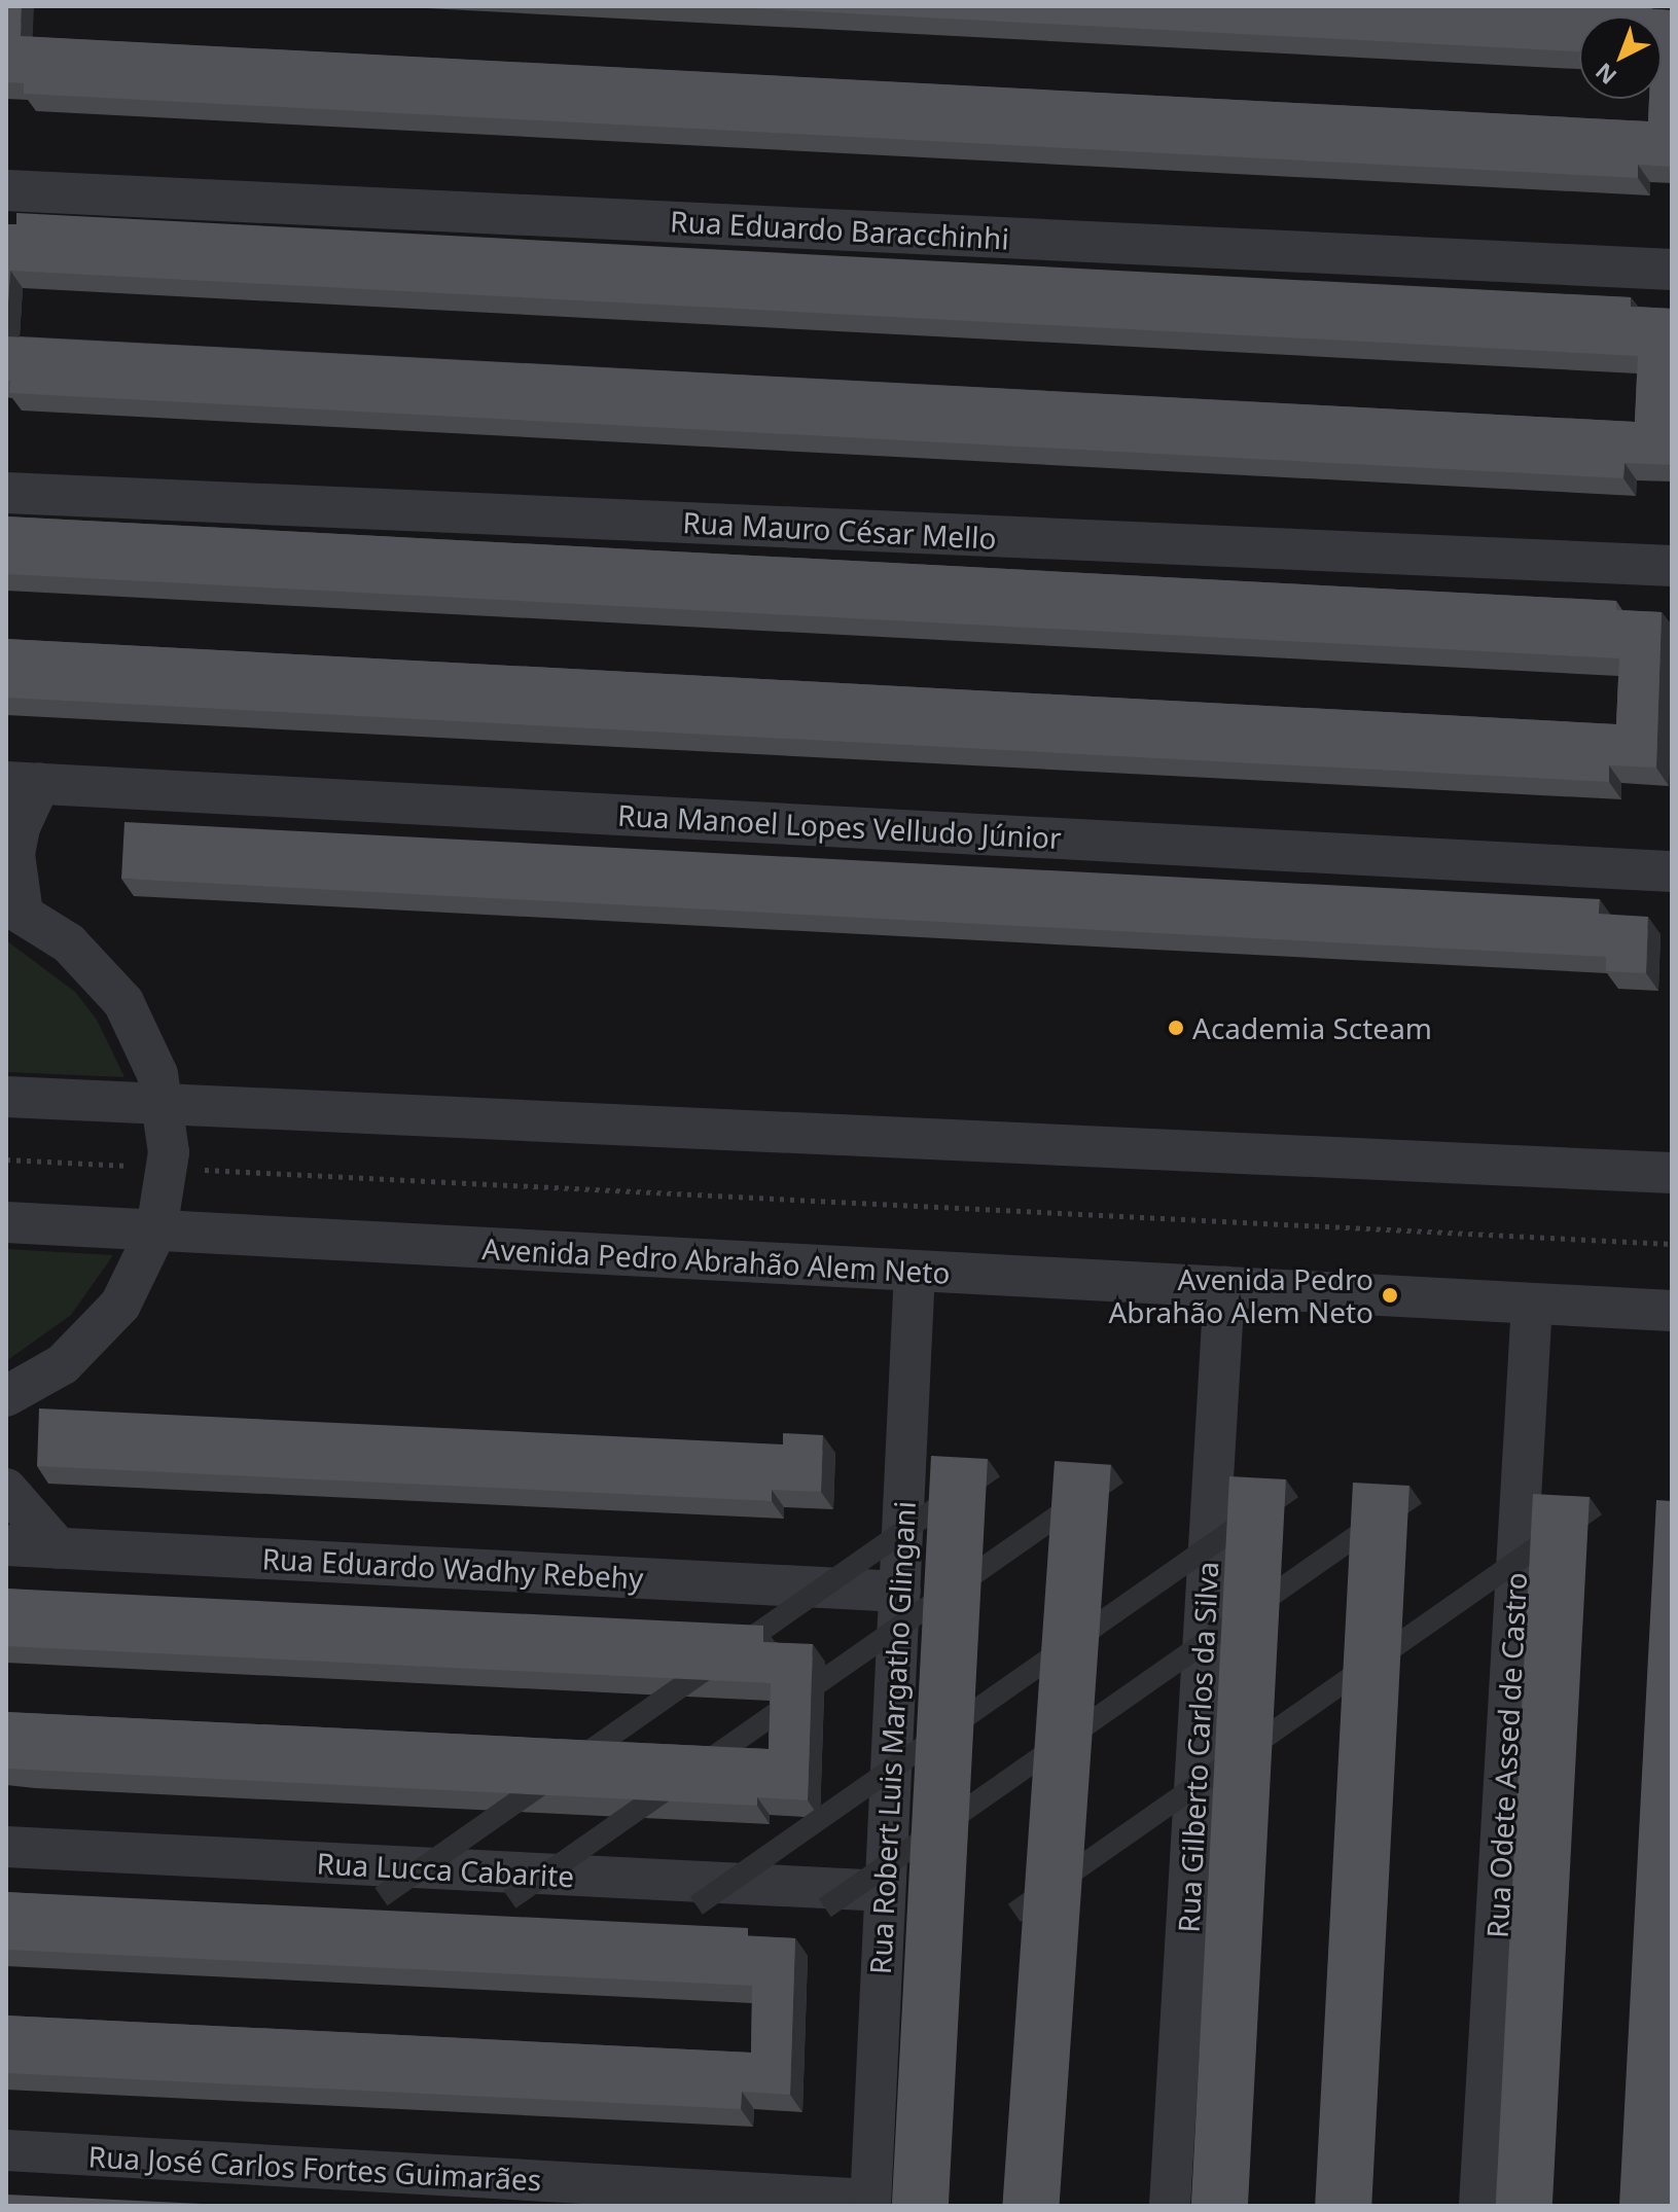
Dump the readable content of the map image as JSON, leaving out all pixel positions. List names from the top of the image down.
{
  "streets": {
    "street": [
      "Rua Eduardo Baracchinhi",
      "Rua Mauro César Mello",
      "Rua Manoel Lopes Velludo Júnior",
      "Avenida Pedro Abrahão Alem Neto",
      "Rua Eduardo Wadhy Rebehy",
      "Rua Robert Luis Margatho Glingani",
      "Rua Gilberto Carlos da Silva",
      "Rua Odete Assed de Castro",
      "Rua Lucca Cabarite",
      "Rua José Carlos Fortes Guimarães"
    ]
  },
  "crossings": [
    ["Avenida Pedro Abrahão Alem Neto", "Rua Robert Luis Margatho Glingani"],
    ["Avenida Pedro Abrahão Alem Neto", "Rua Gilberto Carlos da Silva"],
    ["Avenida Pedro Abrahão Alem Neto", "Rua Odete Assed de Castro"],
    ["Rua Eduardo Wadhy Rebehy", "Rua Robert Luis Margatho Glingani"],
    ["Rua Robert Luis Margatho Glingani", "Rua Lucca Cabarite"],
    ["Rua Robert Luis Margatho Glingani", "Rua José Carlos Fortes Guimarães"]
  ],
  "places": ["Academia Scteam", "Avenida Pedro Abrahão Alem Neto"],
  "north": "bottom left"
}
